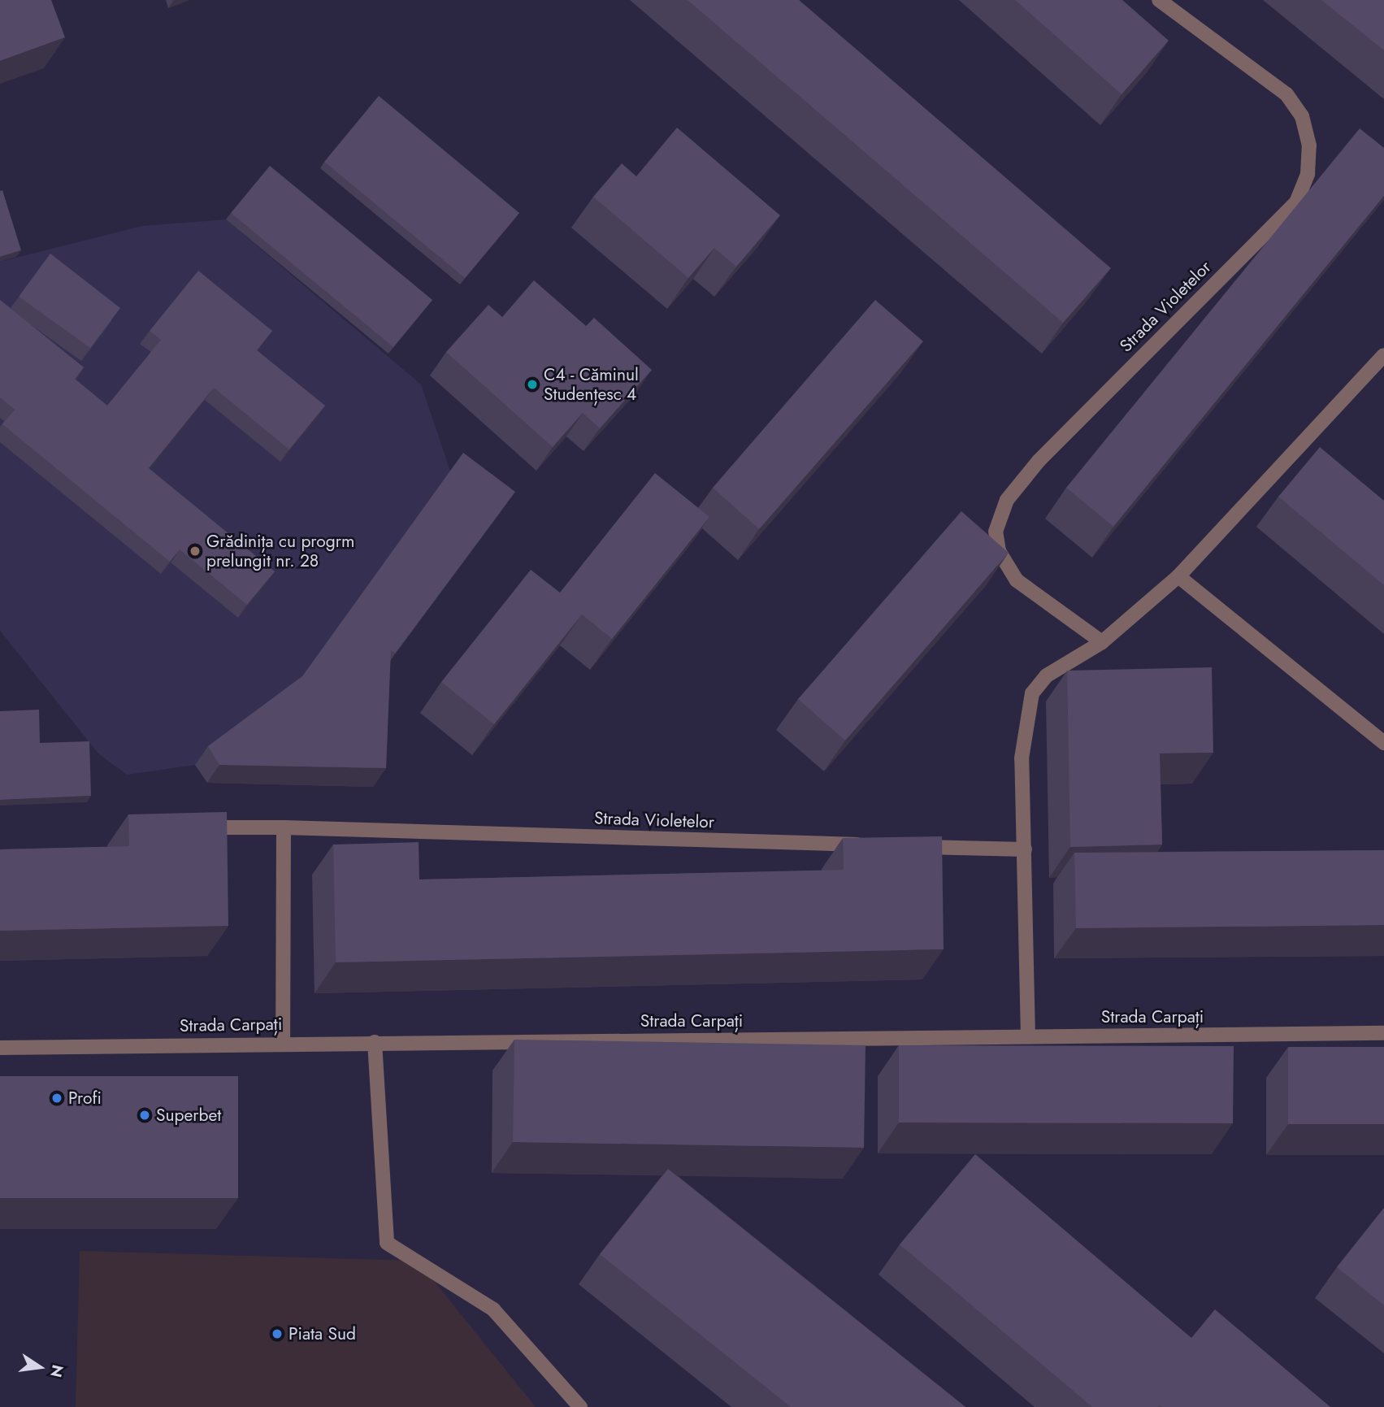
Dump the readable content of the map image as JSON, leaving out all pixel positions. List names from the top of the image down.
{
  "streets": {
    "street": ["Strada Violetelor", "Strada Carpați"]
  },
  "places": [
    "C4 - Căminul Studențesc 4",
    "Grădinița cu progrm prelungit nr. 28",
    "Profi",
    "Superbet",
    "Piata Sud"
  ],
  "north": "right"
}
